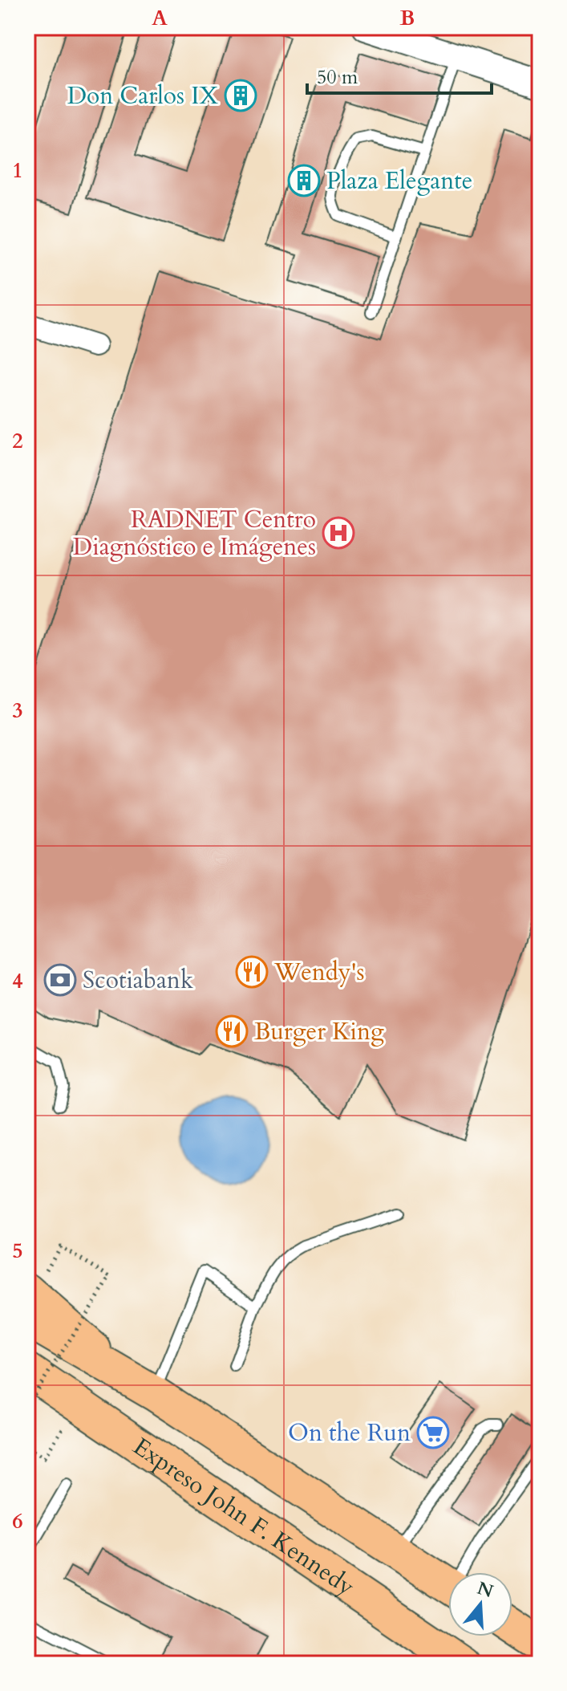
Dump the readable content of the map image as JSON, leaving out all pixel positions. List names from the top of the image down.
{
  "streets": {
    "highway": ["Expreso John F. Kennedy"]
  },
  "places": {
    "building": ["Don Carlos IX", "Plaza Elegante"],
    "hospital": ["RADNET Centro Diagnóstico e Imágenes"],
    "restaurant": ["Wendy's", "Burger King"],
    "bank": ["Scotiabank"],
    "supermarket": ["On the Run"]
  },
  "scale_bar": "50 m",
  "north": "top",
  "grid": {
    "columns": ["A", "B"],
    "rows": [
      "1",
      "2",
      "3",
      "4",
      "5",
      "6"
    ]
  }
}
